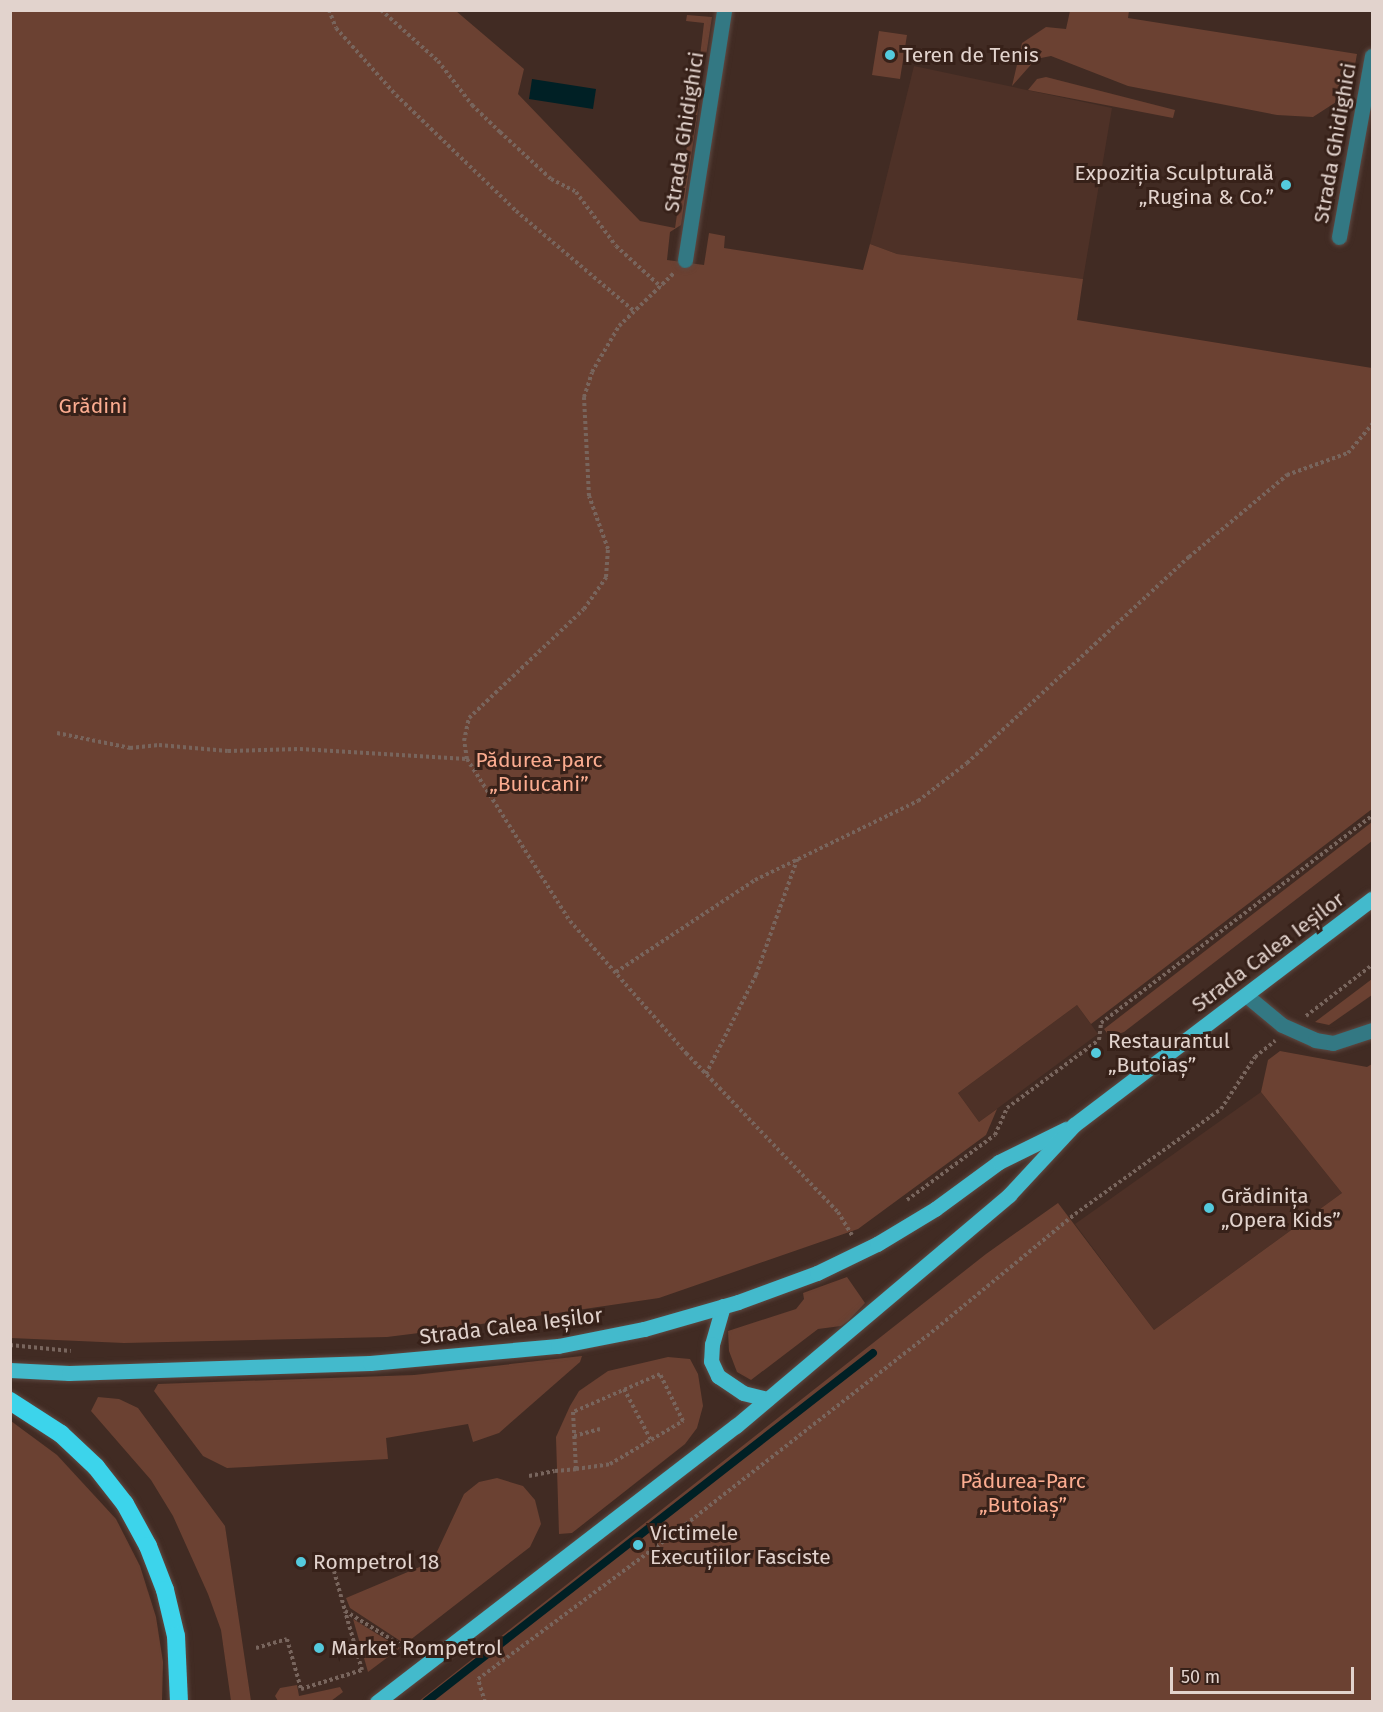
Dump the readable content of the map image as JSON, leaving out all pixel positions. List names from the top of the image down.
{
  "streets": {
    "main road": ["Strada Calea Ieșilor"],
    "lane": ["Strada Ghidighici"]
  },
  "parks": ["Grădini", "Pădurea-parc „Buiucani”", "Pădurea-Parc „Butoiaș”"],
  "places": [
    "Teren de Tenis",
    "Expoziția Sculpturală „Rugina & Co.”",
    "Restaurantul „Butoiaș”",
    "Grădinița „Opera Kids”",
    "Victimele Execuțiilor Fasciste",
    "Rompetrol 18",
    "Market Rompetrol"
  ],
  "scale_bar": "50 m"
}
